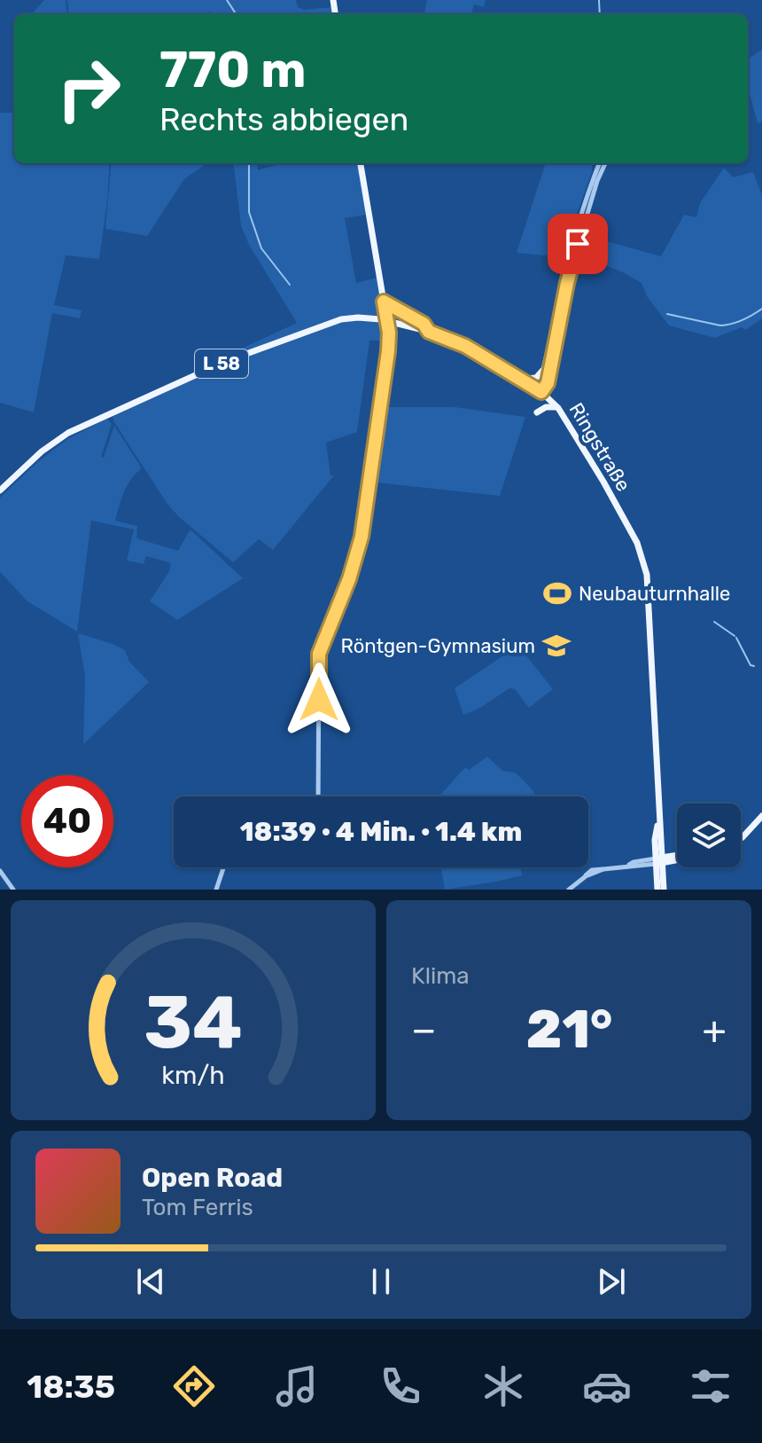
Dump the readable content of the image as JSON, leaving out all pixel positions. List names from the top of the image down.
{
  "streets": {
    "main road": ["L 58", "Ringstraße"]
  },
  "places": {
    "sports": ["Neubauturnhalle"],
    "school or university": ["Röntgen-Gymnasium"]
  },
  "page": {
    "turn": ["770 m", "Rechts abbiegen"],
    "limit": "40",
    "trip": "18:39 · 4 Min. · 1.4 km",
    "tile": "Klima",
    "heat": ["−", "21°", "+"],
    "song": ["Open Road", "Tom Ferris"],
    "tabs": "18:35",
    "gauge": ["34", "km/h"]
  }
}
